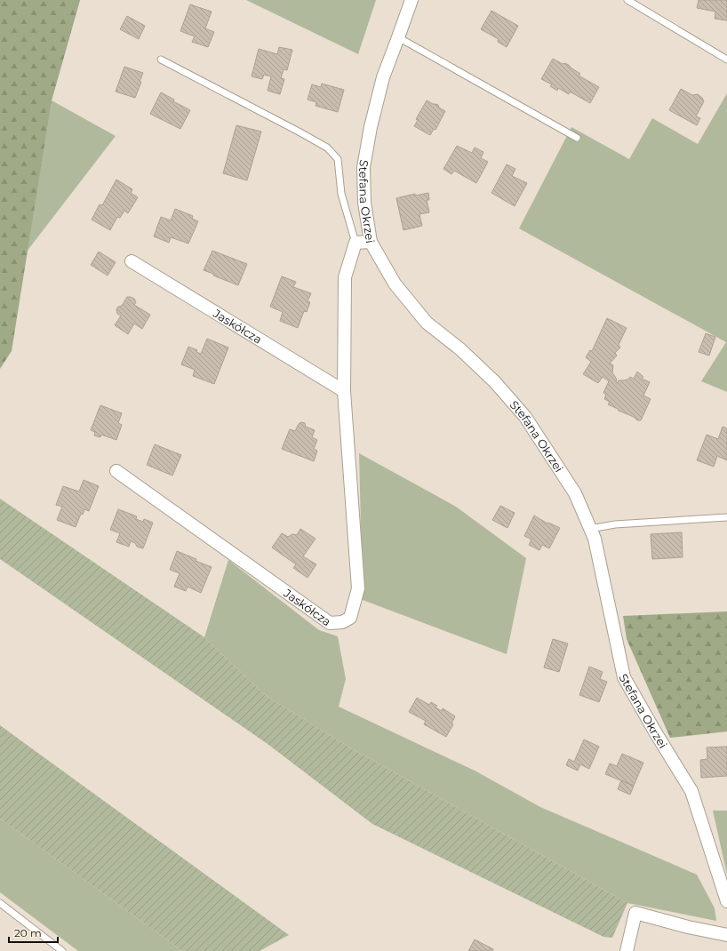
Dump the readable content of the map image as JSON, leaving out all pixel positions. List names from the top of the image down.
{
  "streets": {
    "street": ["Stefana Okrzei", "Jaskółcza"]
  },
  "scale_bar": "20 m"
}
